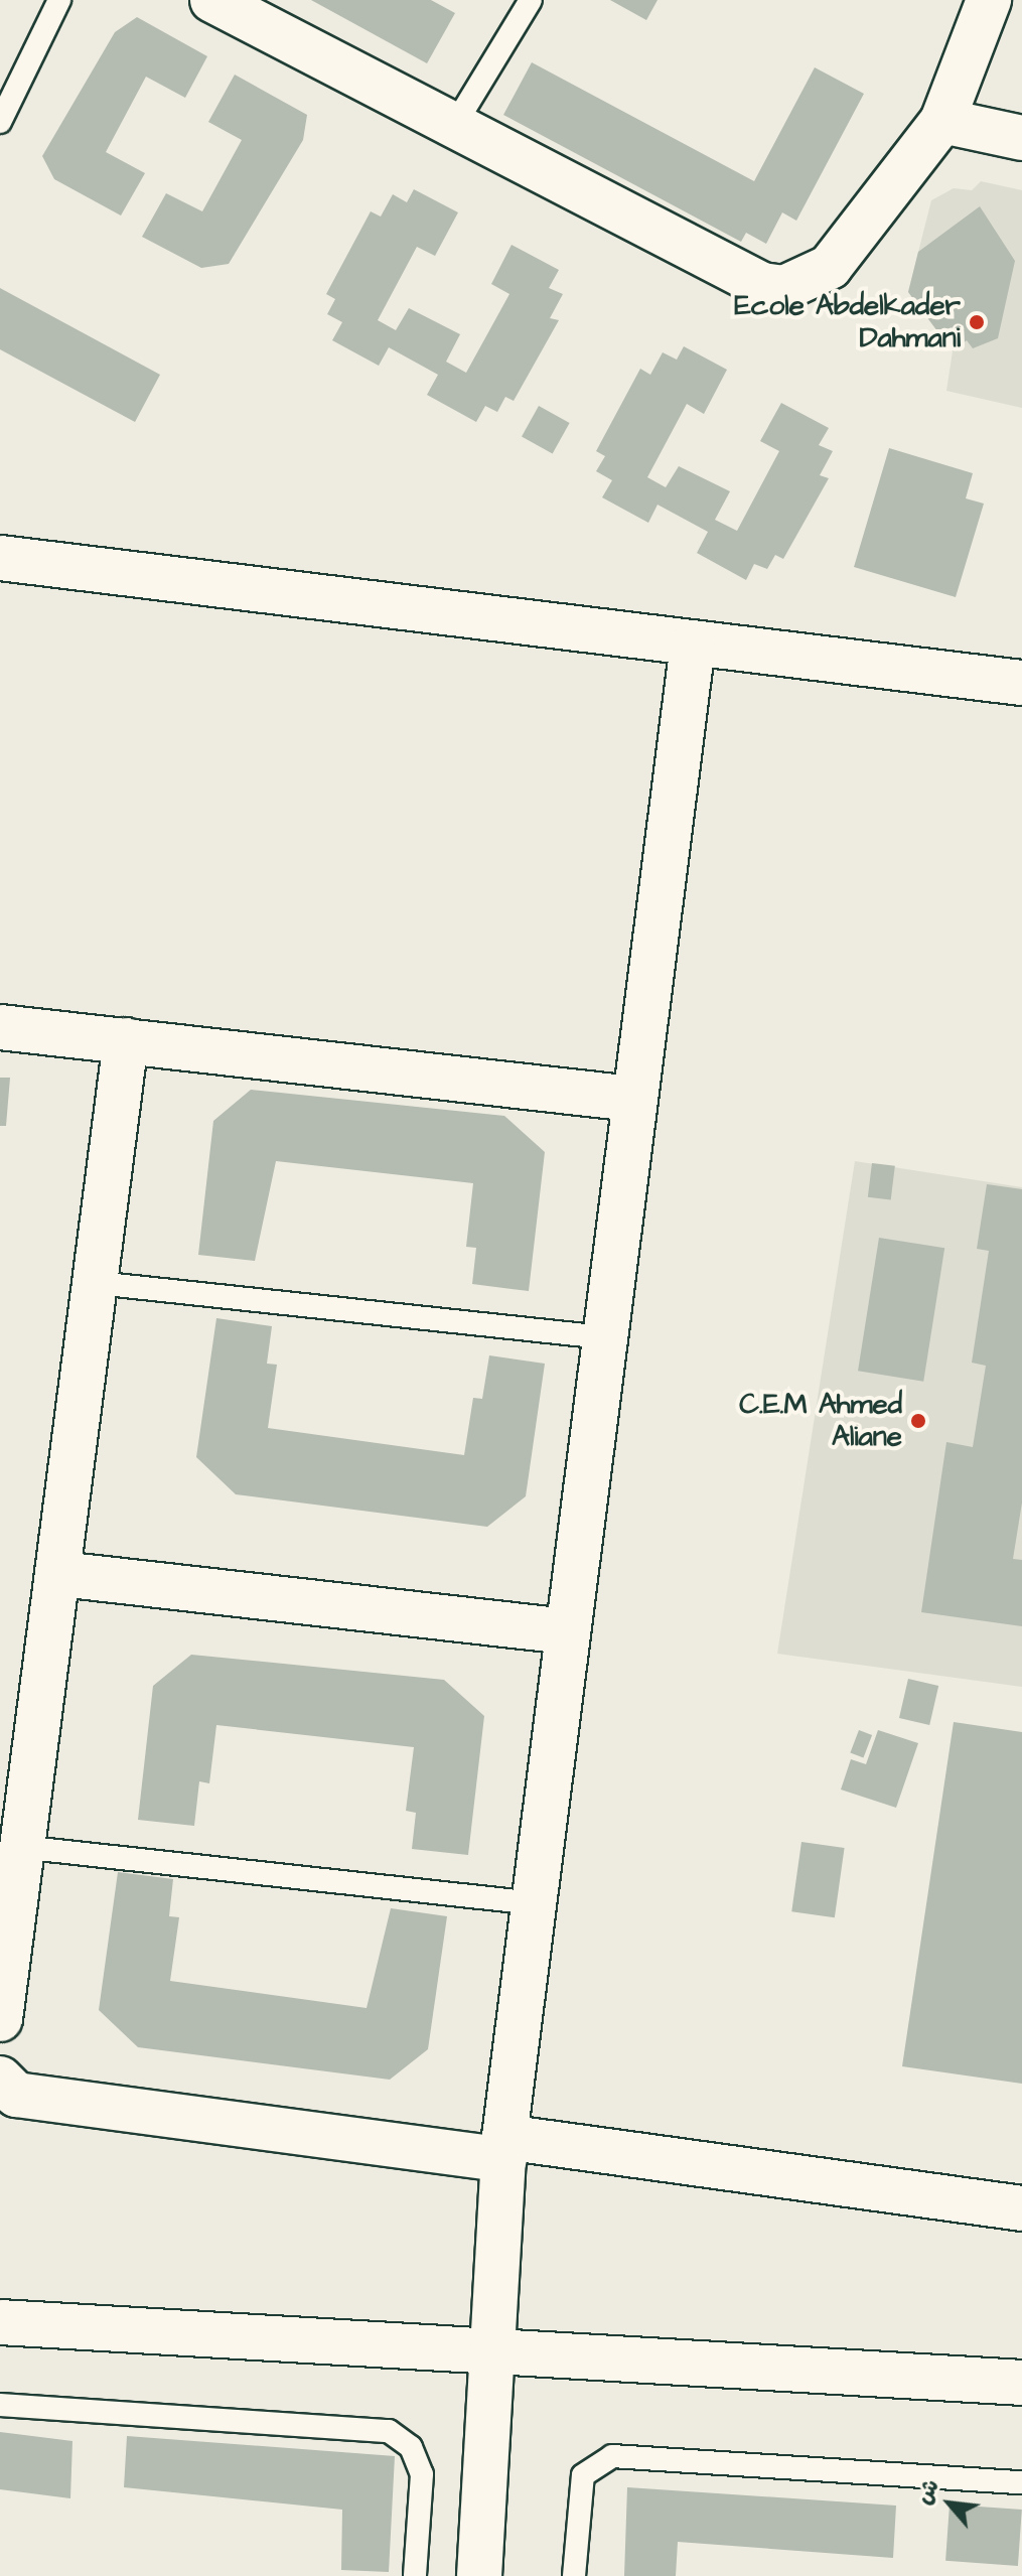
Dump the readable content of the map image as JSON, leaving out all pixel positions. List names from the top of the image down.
{
  "places": ["Ecole Abdelkader Dahmani", "C.E.M Ahmed Aliane"],
  "north": "top left"
}
